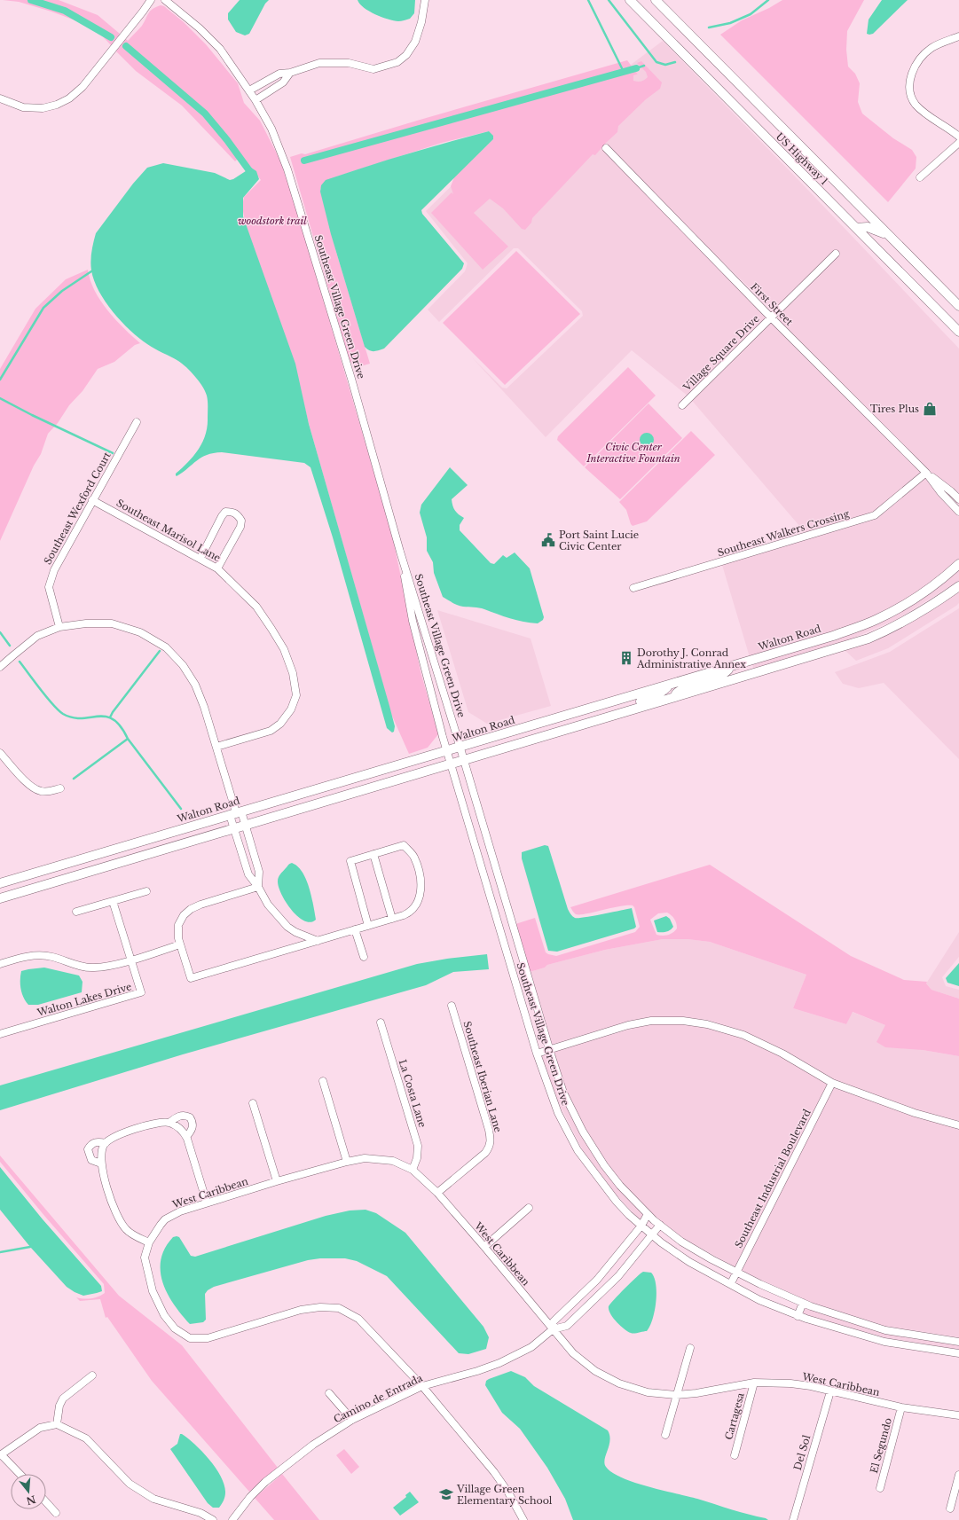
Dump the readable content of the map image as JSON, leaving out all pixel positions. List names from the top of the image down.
{
  "streets": {
    "main road": ["US Highway 1", "Walton Road"],
    "street": [
      "First Street",
      "Southeast Village Green Drive",
      "Village Square Drive",
      "Southeast Wexford Court",
      "Southeast Marisol Lane",
      "Southeast Walkers Crossing",
      "Walton Lakes Drive",
      "Southeast Iberian Lane",
      "La Costa Lane",
      "Southeast Industrial Boulevard",
      "West Caribbean",
      "Camino de Entrada",
      "Cartagesa",
      "El Segundo",
      "Del Sol"
    ]
  },
  "crossings": [
    ["First Street", "Village Square Drive"],
    ["First Street", "Southeast Walkers Crossing"],
    ["Southeast Village Green Drive", "Walton Road"],
    ["Southeast Village Green Drive", "Southeast Industrial Boulevard"],
    ["Southeast Village Green Drive", "Camino de Entrada"],
    ["Southeast Wexford Court", "Southeast Marisol Lane"],
    ["Southeast Iberian Lane", "West Caribbean"],
    ["La Costa Lane", "West Caribbean"],
    ["West Caribbean", "Camino de Entrada"],
    ["West Caribbean", "Cartagesa"],
    ["West Caribbean", "El Segundo"],
    ["West Caribbean", "Del Sol"]
  ],
  "parks": ["woodstork trail", "Civic Center Interactive Fountain"],
  "places": {
    "shop": ["Tires Plus"],
    "public building": ["Port Saint Lucie Civic Center"],
    "building": ["Dorothy J. Conrad Administrative Annex"],
    "school or university": ["Village Green Elementary School"]
  },
  "north": "bottom"
}
